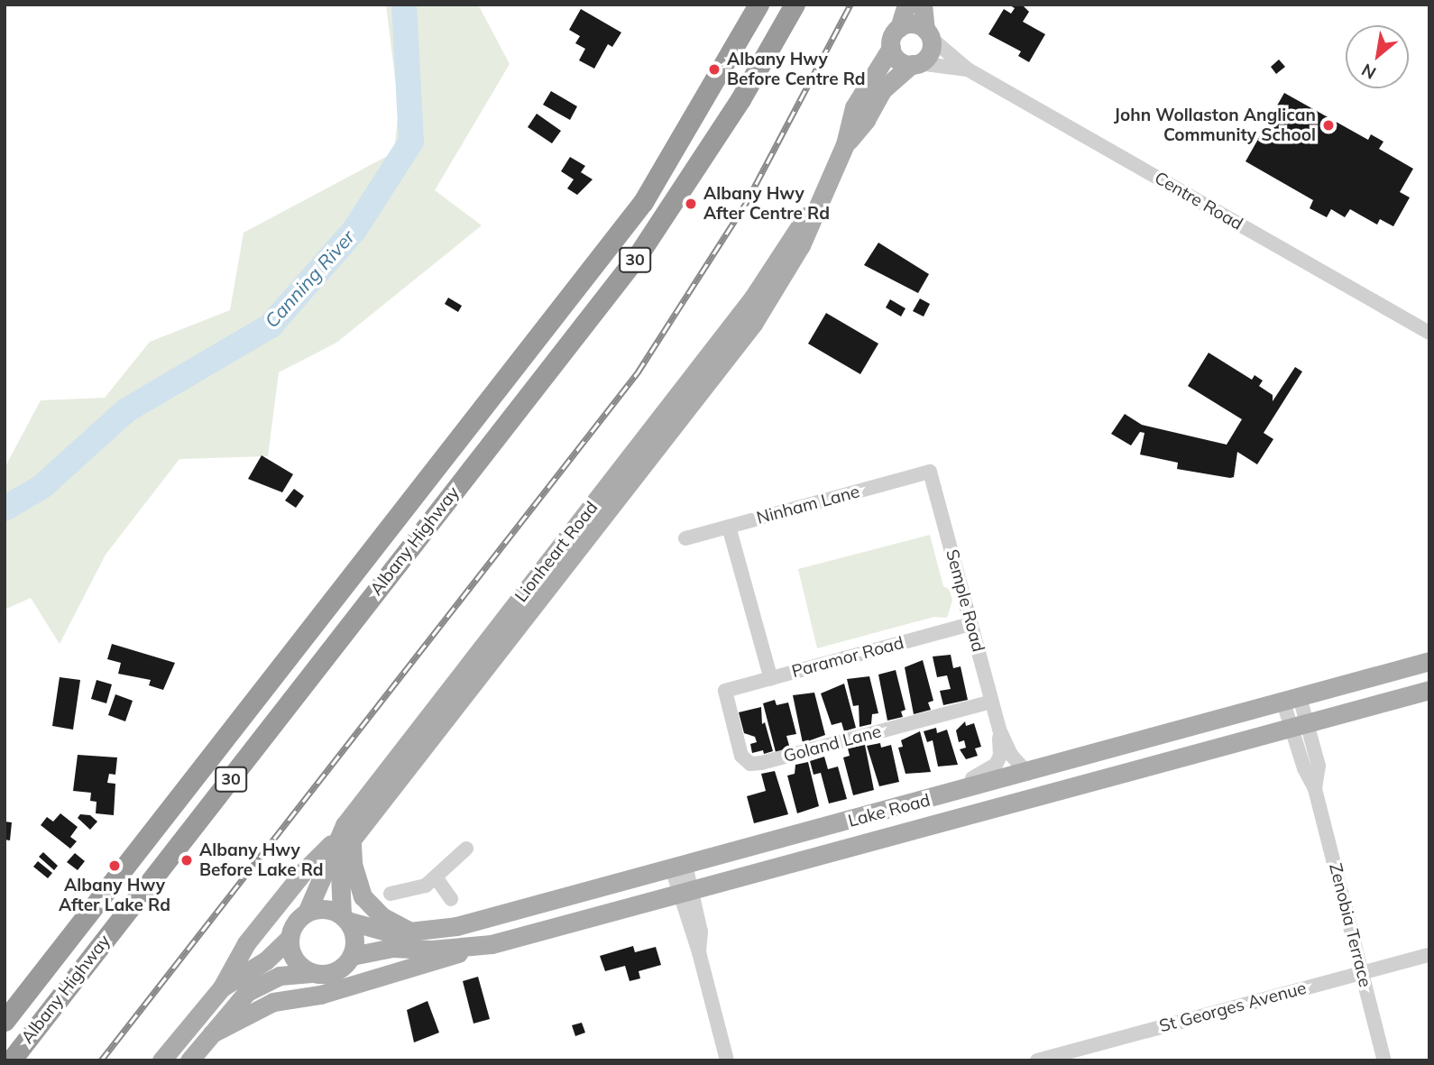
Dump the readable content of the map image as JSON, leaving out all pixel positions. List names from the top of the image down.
{
  "streets": {
    "highway": ["30", "Albany Highway"],
    "main road": ["Lionheart Road", "Lake Road"],
    "street": [
      "Centre Road",
      "Ninham Lane",
      "Semple Road",
      "Paramor Road",
      "Goland Lane",
      "Zenobia Terrace",
      "St Georges Avenue"
    ]
  },
  "crossings": [
    ["Centre Road", "Lionheart Road"],
    ["Ninham Lane", "Semple Road"],
    ["Lionheart Road", "Lake Road"],
    ["Semple Road", "Paramor Road"],
    ["Semple Road", "Goland Lane"],
    ["Semple Road", "Lake Road"],
    ["Paramor Road", "Goland Lane"],
    ["Lake Road", "Zenobia Terrace"],
    ["Zenobia Terrace", "St Georges Avenue"]
  ],
  "water": ["Canning River"],
  "places": [
    "Albany Hwy Before Centre Rd",
    "John Wollaston Anglican Community School",
    "Albany Hwy After Centre Rd",
    "Albany Hwy Before Lake Rd",
    "Albany Hwy After Lake Rd"
  ],
  "north": "bottom left"
}
